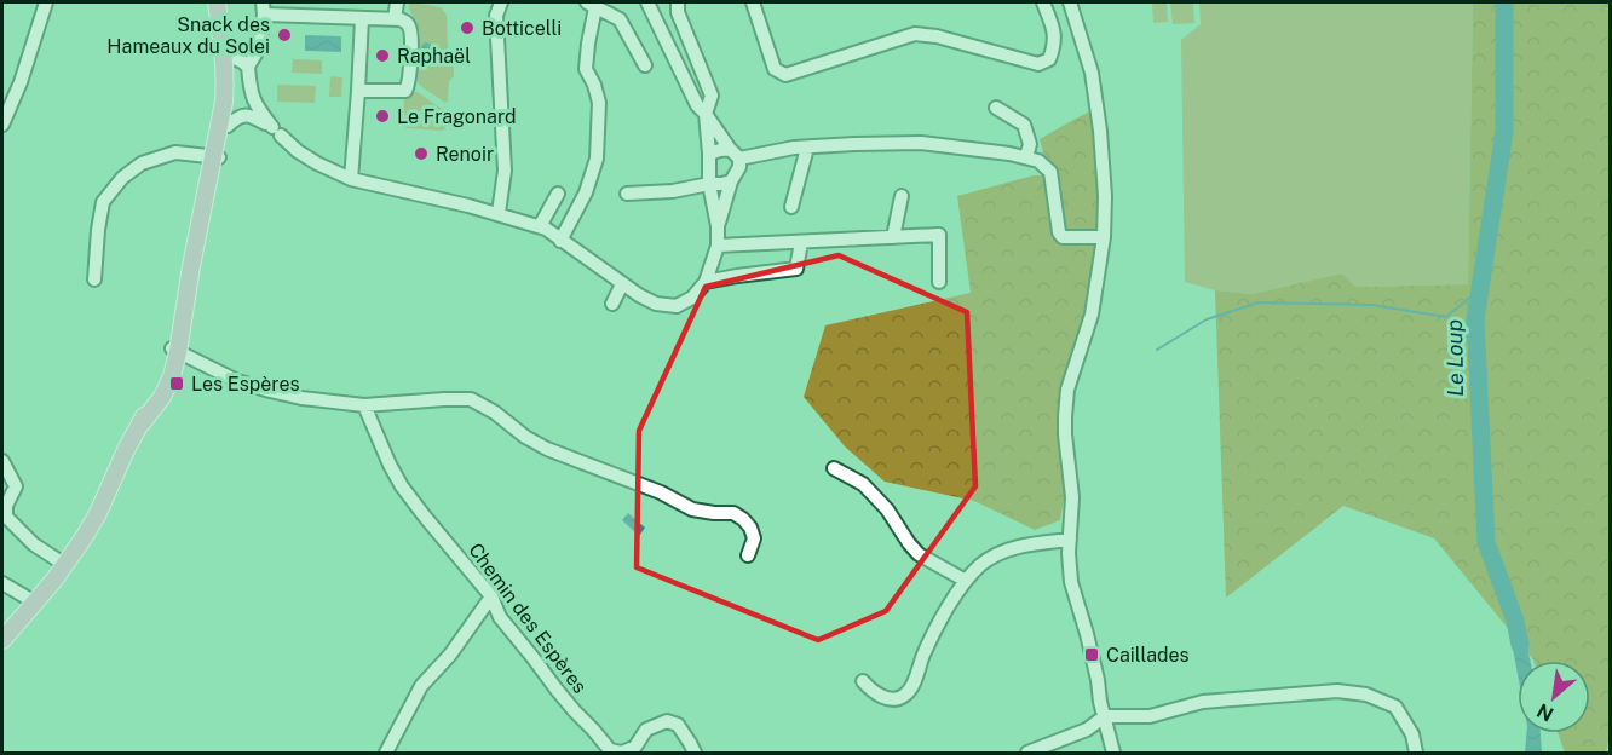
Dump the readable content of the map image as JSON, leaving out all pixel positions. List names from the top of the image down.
{
  "streets": {
    "street": ["Chemin des Espères"]
  },
  "water": ["Le Loup"],
  "places": {
    "other": [
      "Botticelli",
      "Snack des Hameaux du Solei",
      "Raphaël",
      "Le Fragonard",
      "Renoir"
    ],
    "transit": ["Les Espères", "Caillades"]
  },
  "north": "bottom left"
}
